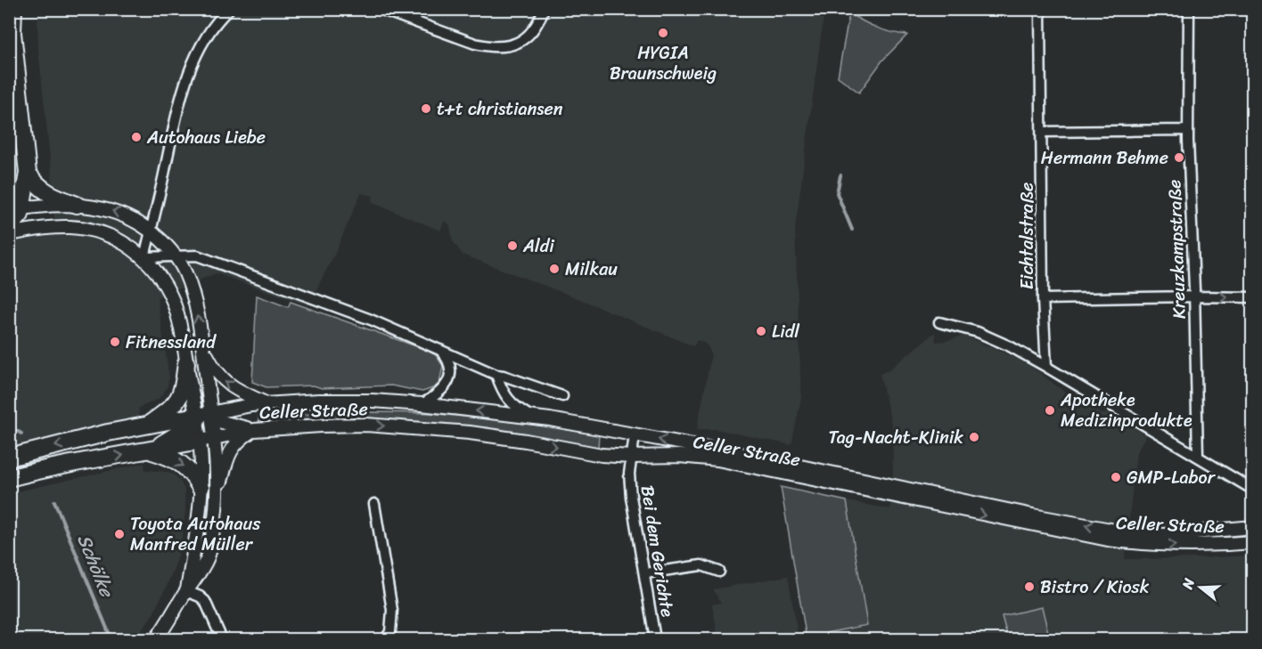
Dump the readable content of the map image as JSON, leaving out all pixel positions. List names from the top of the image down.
{
  "streets": {
    "main road": ["Celler Straße"],
    "street": ["Eichtalstraße", "Kreuzkampstraße", "Bei dem Gerichte"]
  },
  "crossings": [
    ["Celler Straße", "Bei dem Gerichte"]
  ],
  "water": ["Schölke"],
  "places": [
    "HYGIA Braunschweig",
    "t+t christiansen",
    "Autohaus Liebe",
    "Hermann Behme",
    "Aldi",
    "Milkau",
    "Lidl",
    "Fitnessland",
    "Apotheke Medizinprodukte",
    "Tag-Nacht-Klinik",
    "GMP-Labor",
    "Toyota Autohaus Manfred Müller",
    "Bistro / Kiosk"
  ],
  "north": "left"
}
